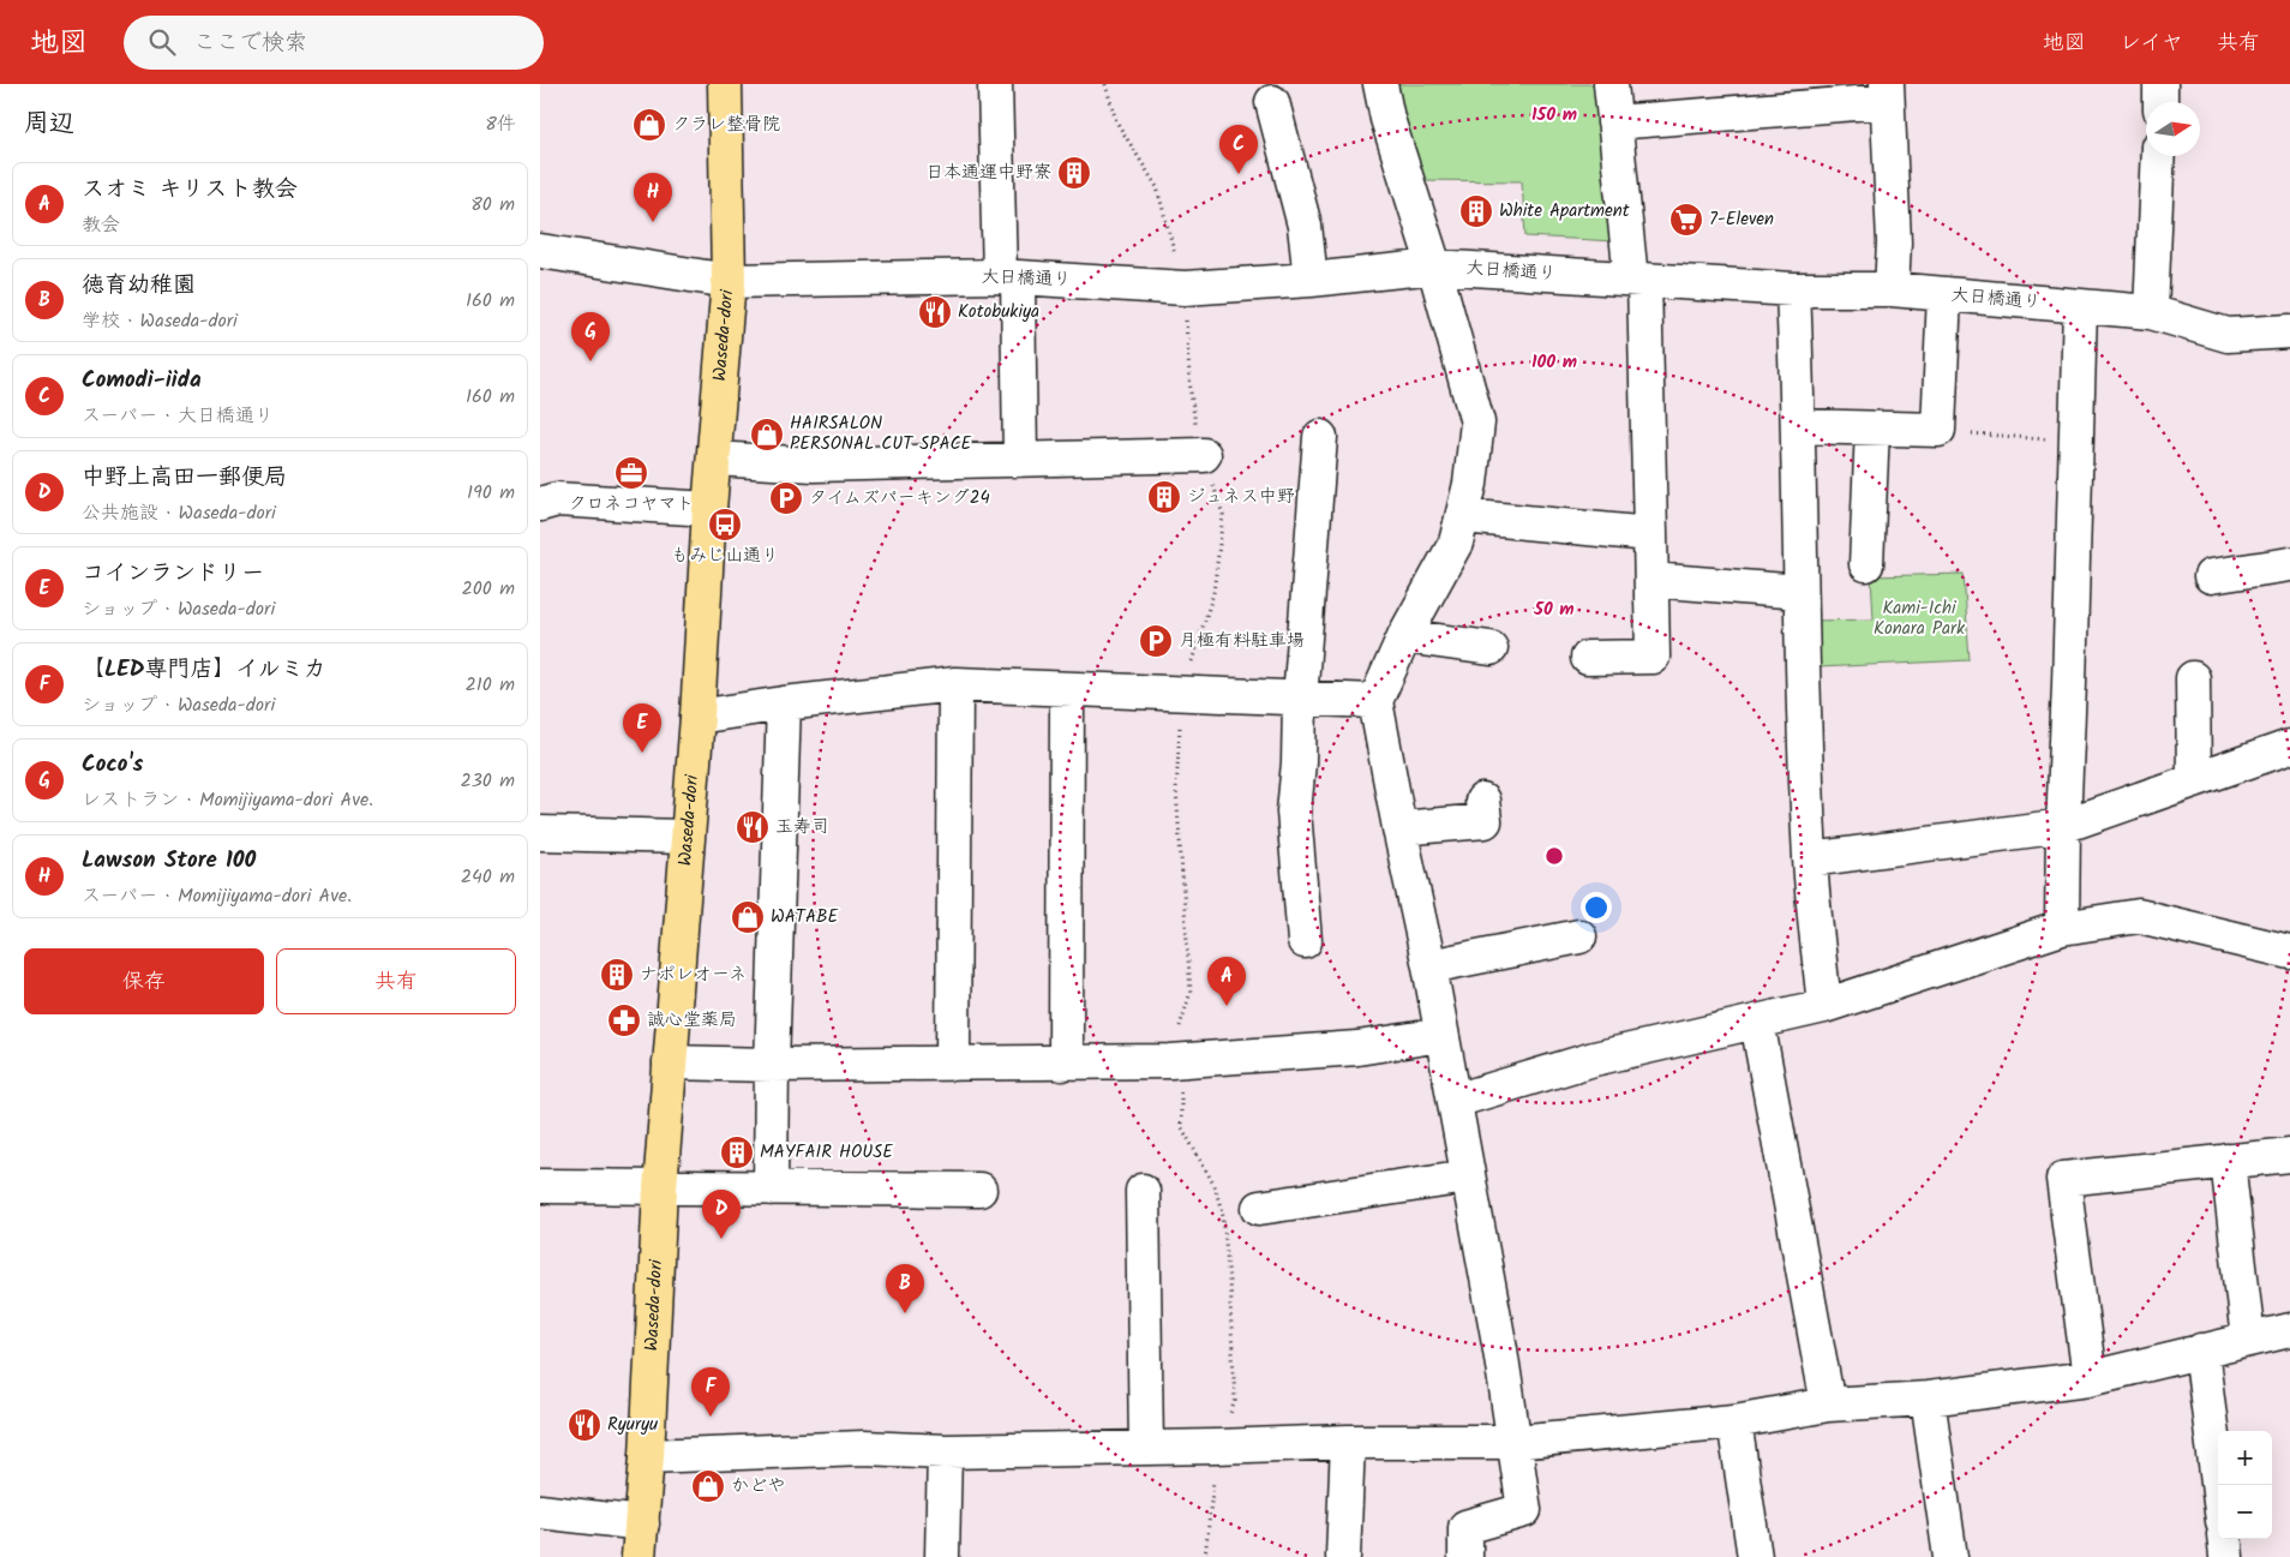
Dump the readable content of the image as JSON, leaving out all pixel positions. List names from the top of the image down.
{
  "streets": {
    "main road": ["Waseda-dori"],
    "street": ["大日橋通り"]
  },
  "crossings": [
    ["大日橋通り", "Waseda-dori"]
  ],
  "parks": ["Kami-Ichi Konara Park"],
  "places": {
    "shop": [
      "クラレ整骨院",
      "HAIRSALON PERSONAL CUT SPACE",
      "WATABE",
      "かどや"
    ],
    "building": [
      "日本通運中野寮",
      "White Apartment",
      "ジュネス中野",
      "ナポレオーネ",
      "MAYFAIR HOUSE"
    ],
    "supermarket": ["7-Eleven"],
    "restaurant": ["Kotobukiya", "玉寿司", "Ryuryu"],
    "office": ["クロネコヤマト"],
    "parking": ["タイムズパーキング24", "月極有料駐車場"],
    "bus stop": ["もみじ山通り"],
    "pharmacy": ["誠心堂薬局"]
  },
  "north": "right",
  "page": {
    "header": "地図",
    "search": "ここで検索",
    "nav": ["地図", "レイヤ", "共有"],
    "heading": ["周辺", "8件"],
    "pins": [
      "C",
      "H",
      "G",
      "E",
      "A",
      "D",
      "B",
      "F"
    ],
    "list": [
      {
        "mark": "A",
        "name": "スオミ キリスト教会",
        "note": "教会",
        "value": "80 m"
      },
      {
        "mark": "B",
        "name": "徳育幼稚園",
        "note": "学校 · Waseda-dori",
        "value": "160 m"
      },
      {
        "mark": "C",
        "name": "Comodi-iida",
        "note": "スーパー · 大日橋通り",
        "value": "160 m"
      },
      {
        "mark": "D",
        "name": "中野上高田一郵便局",
        "note": "公共施設 · Waseda-dori",
        "value": "190 m"
      },
      {
        "mark": "E",
        "name": "コインランドリー",
        "note": "ショップ · Waseda-dori",
        "value": "200 m"
      },
      {
        "mark": "F",
        "name": "【LED専門店】イルミカ",
        "note": "ショップ · Waseda-dori",
        "value": "210 m"
      },
      {
        "mark": "G",
        "name": "Coco's",
        "note": "レストラン · Momijiyama-dori Ave.",
        "value": "230 m"
      },
      {
        "mark": "H",
        "name": "Lawson Store 100",
        "note": "スーパー · Momijiyama-dori Ave.",
        "value": "240 m"
      }
    ],
    "buttons": ["保存", "共有"],
    "map_buttons": ["+", "−"]
  },
  "rings": ["150 m", "100 m", "50 m"]
}
